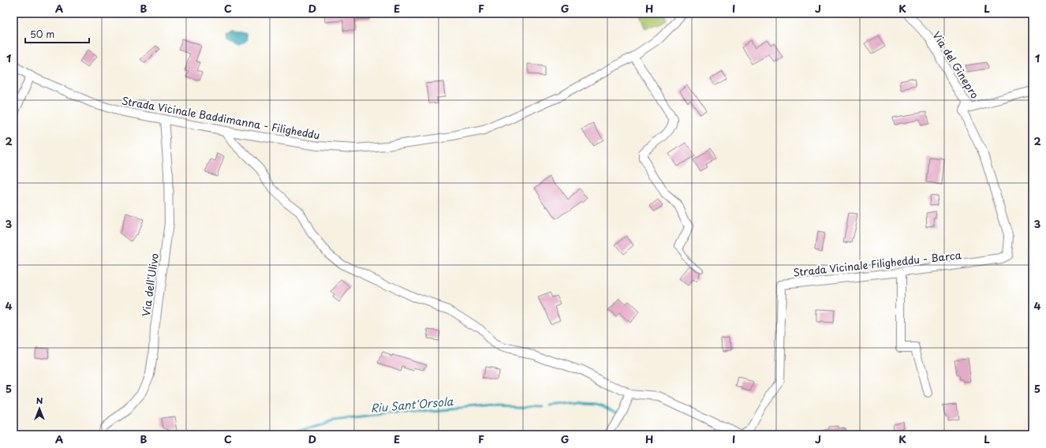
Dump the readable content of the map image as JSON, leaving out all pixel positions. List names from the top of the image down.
{
  "streets": {
    "street": [
      "Via del Ginepro",
      "Strada Vicinale Baddimanna - Filigheddu",
      "Strada Vicinale Filigheddu - Barca",
      "Via dell'Ulivo"
    ]
  },
  "crossings": [
    ["Via del Ginepro", "Strada Vicinale Filigheddu - Barca"],
    ["Strada Vicinale Baddimanna - Filigheddu", "Strada Vicinale Filigheddu - Barca"],
    ["Strada Vicinale Baddimanna - Filigheddu", "Via dell'Ulivo"]
  ],
  "water": ["Riu Sant'Orsola"],
  "scale_bar": "50 m",
  "north": "top",
  "grid": {
    "columns": [
      "A",
      "B",
      "C",
      "D",
      "E",
      "F",
      "G",
      "H",
      "I",
      "J",
      "K",
      "L"
    ],
    "rows": [
      "1",
      "2",
      "3",
      "4",
      "5"
    ]
  }
}
